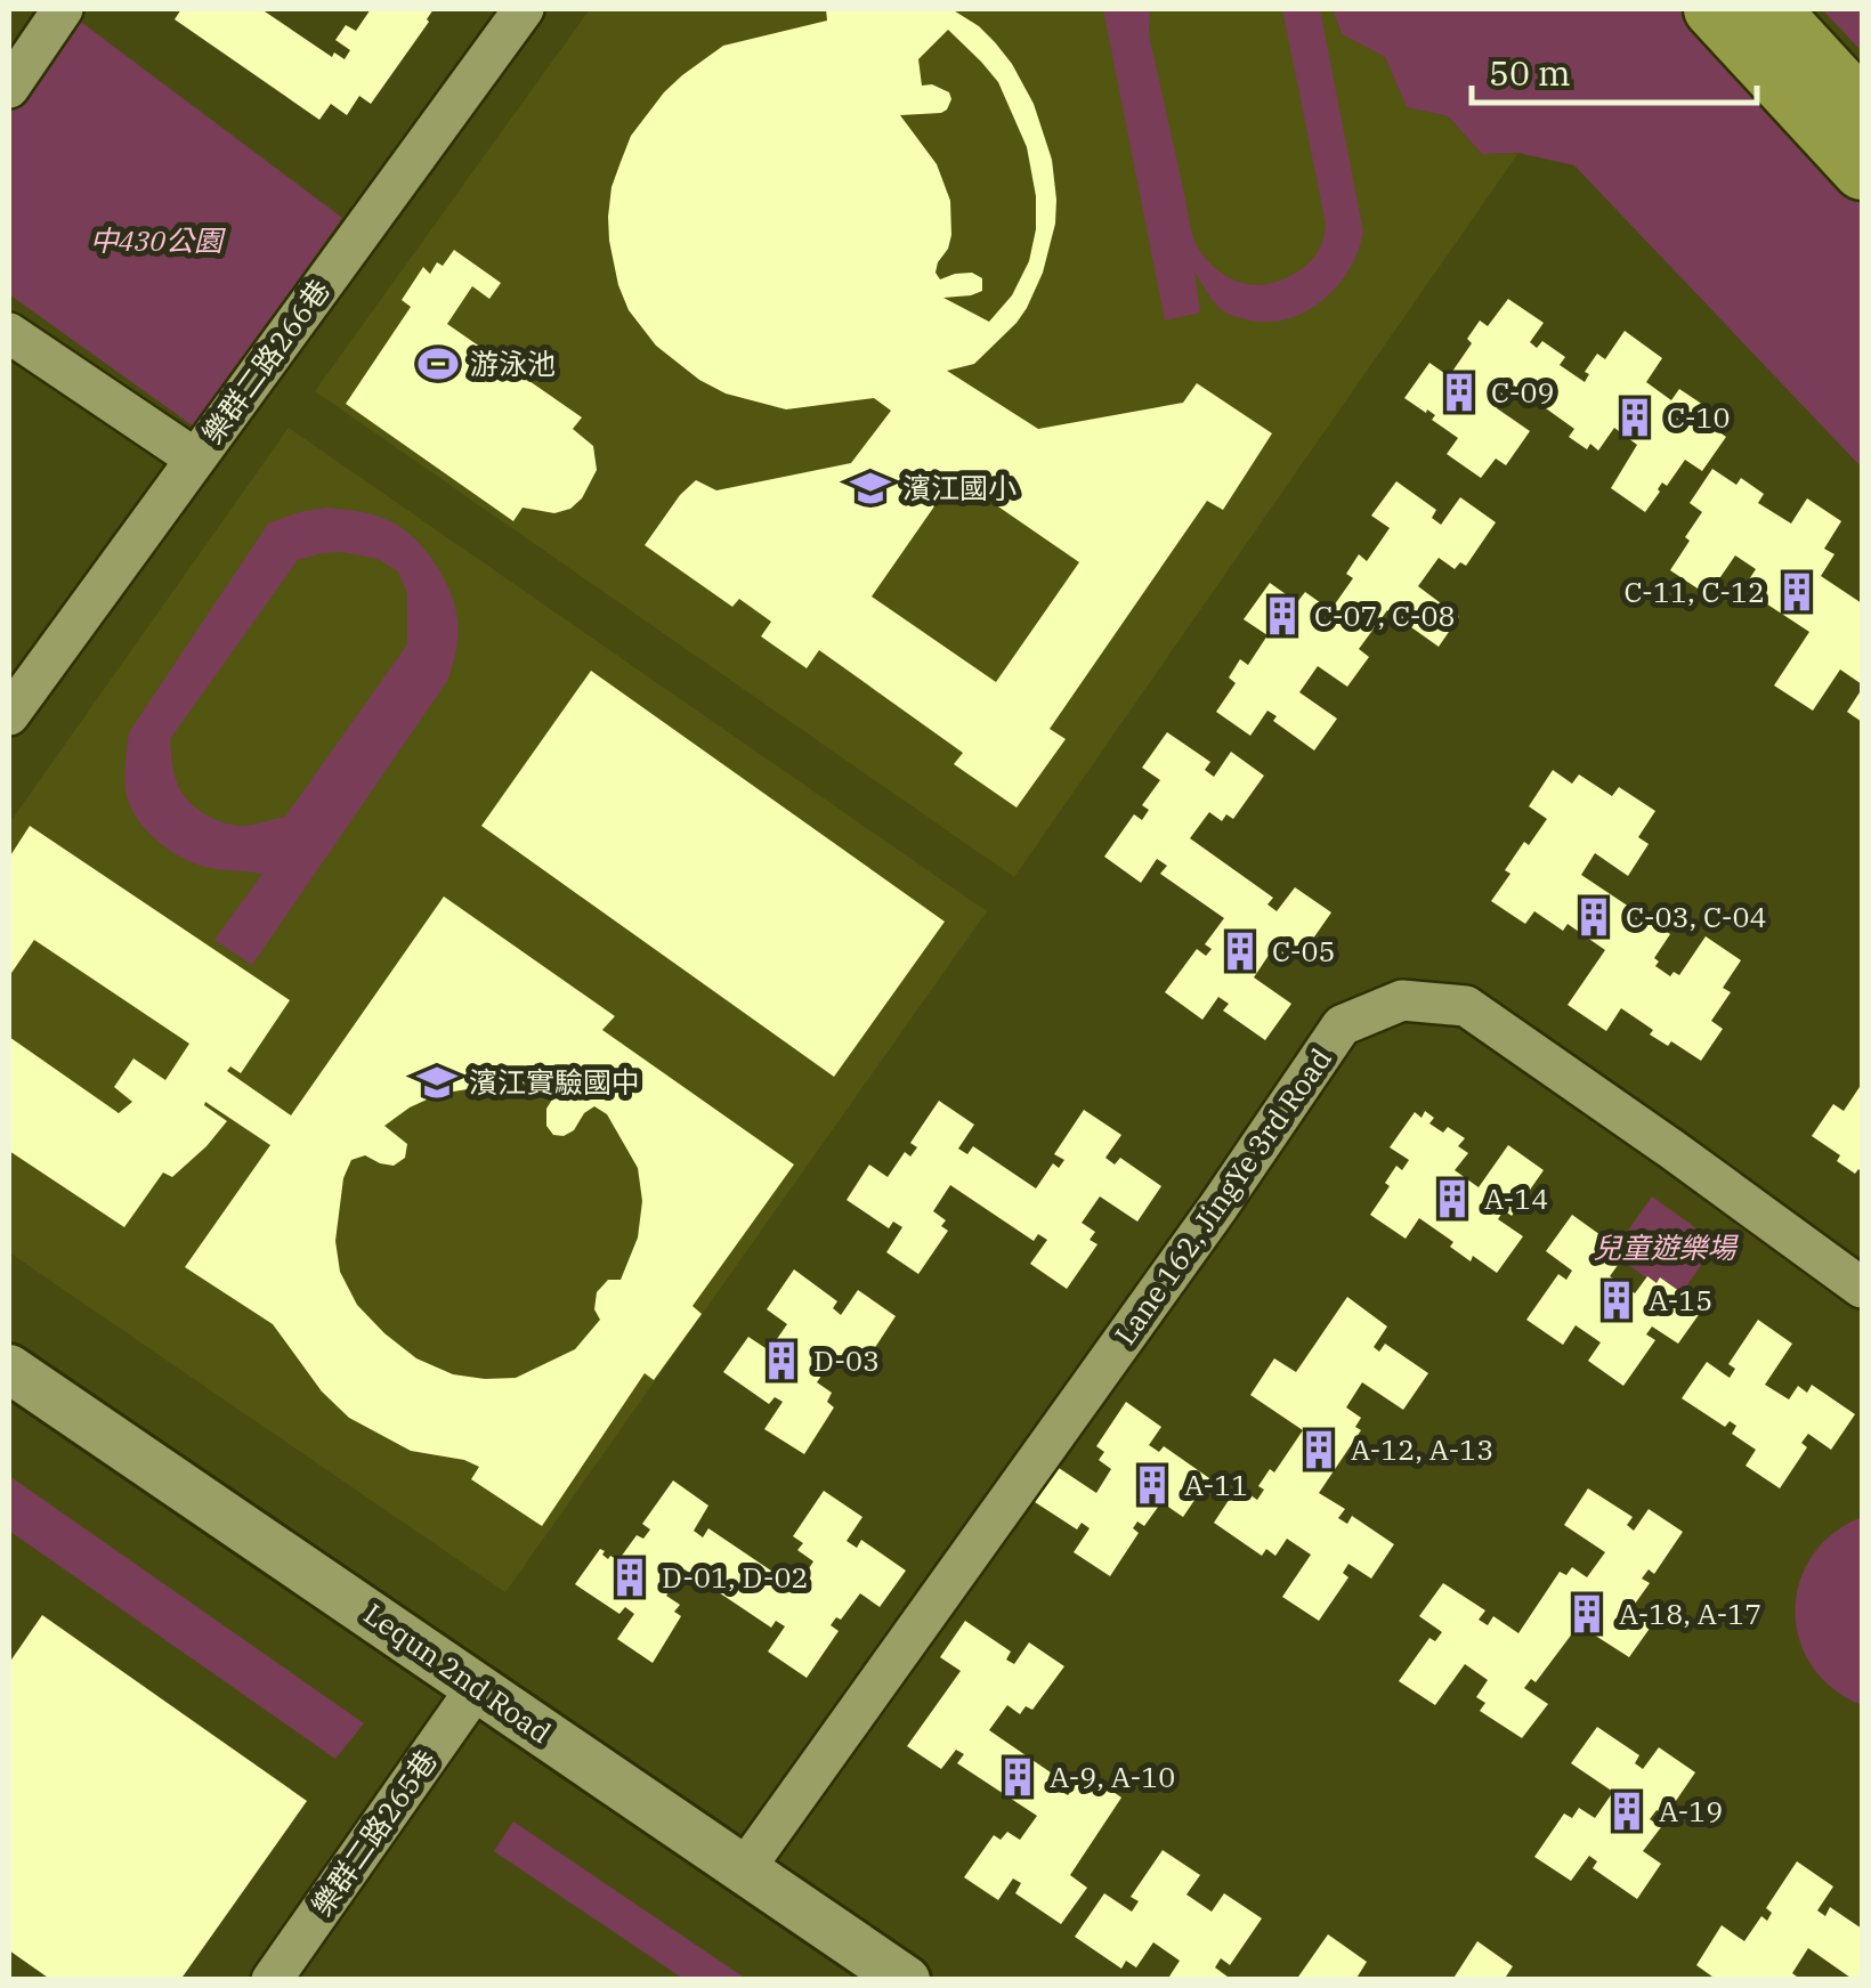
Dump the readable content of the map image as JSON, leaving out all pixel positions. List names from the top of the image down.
{
  "streets": {
    "street": [
      "樂群二路266巷",
      "Lane 162, JingYe 3rd Road",
      "Lequn 2nd Road",
      "樂群二路265巷"
    ]
  },
  "crossings": [
    ["Lane 162, JingYe 3rd Road", "Lequn 2nd Road"],
    ["Lequn 2nd Road", "樂群二路265巷"]
  ],
  "parks": ["中430公園", "兒童遊樂場"],
  "places": {
    "sports": ["游泳池"],
    "building": [
      "C-09",
      "C-10",
      "C-11, C-12",
      "C-07, C-08",
      "C-03, C-04",
      "C-05",
      "A-14",
      "A-15",
      "D-03",
      "A-12, A-13",
      "A-11",
      "D-01, D-02",
      "A-18, A-17",
      "A-9, A-10",
      "A-19"
    ],
    "school or university": ["濱江國小", "濱江實驗國中"]
  },
  "scale_bar": "50 m"
}
